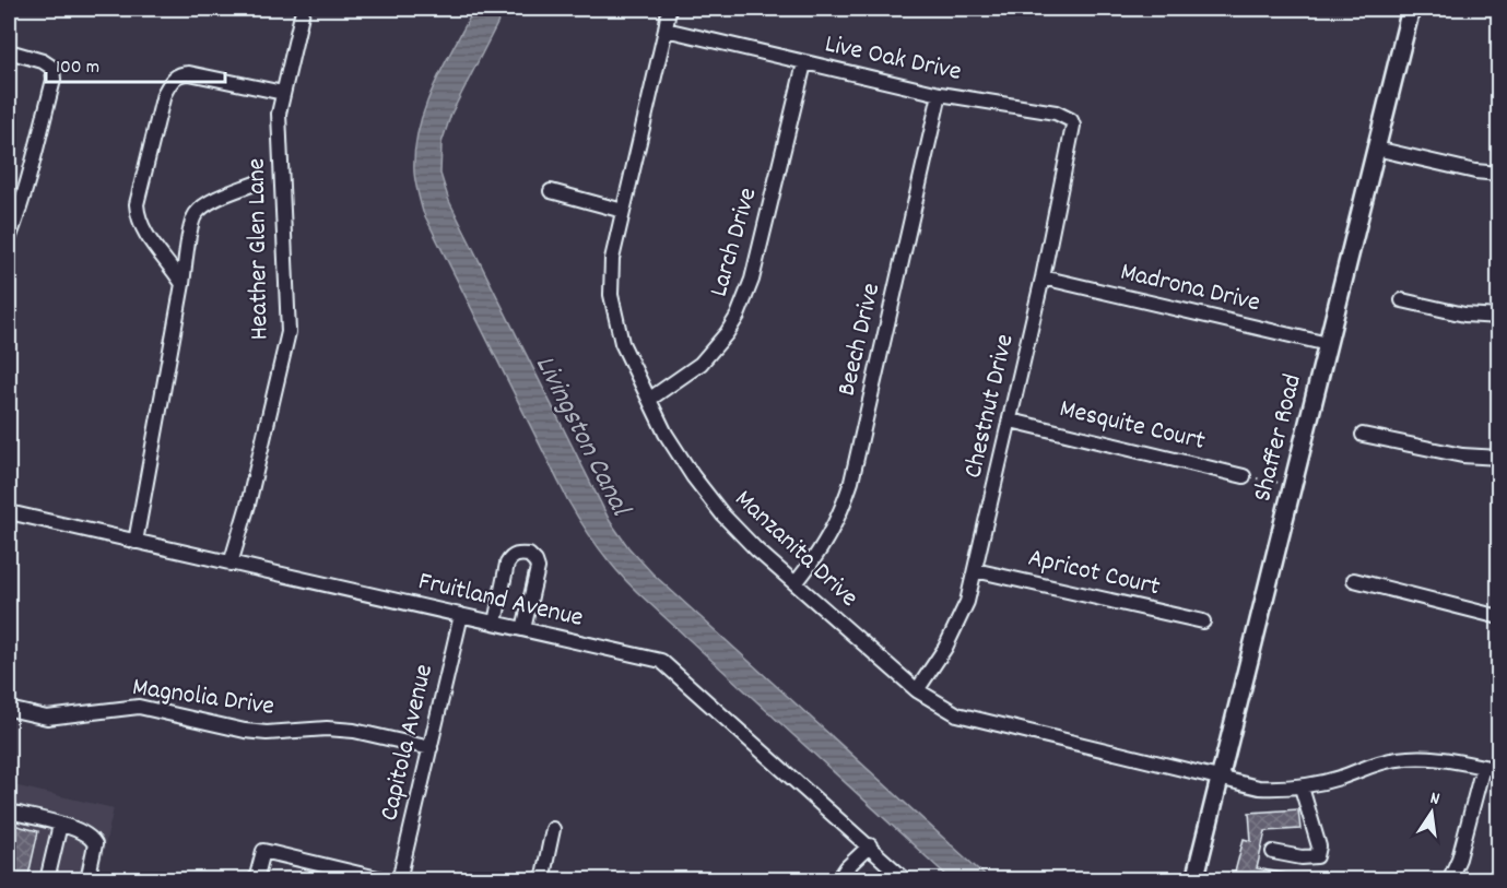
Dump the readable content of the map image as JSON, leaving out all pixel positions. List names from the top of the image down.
{
  "streets": {
    "main road": ["Shaffer Road"],
    "street": [
      "Live Oak Drive",
      "Larch Drive",
      "Heather Glen Lane",
      "Madrona Drive",
      "Beech Drive",
      "Chestnut Drive",
      "Mesquite Court",
      "Manzanita Drive",
      "Apricot Court",
      "Fruitland Avenue",
      "Magnolia Drive",
      "Capitola Avenue"
    ]
  },
  "crossings": [
    ["Live Oak Drive", "Larch Drive"],
    ["Live Oak Drive", "Beech Drive"],
    ["Live Oak Drive", "Chestnut Drive"],
    ["Live Oak Drive", "Manzanita Drive"],
    ["Larch Drive", "Manzanita Drive"],
    ["Heather Glen Lane", "Fruitland Avenue"],
    ["Madrona Drive", "Chestnut Drive"],
    ["Madrona Drive", "Shaffer Road"],
    ["Beech Drive", "Manzanita Drive"],
    ["Chestnut Drive", "Mesquite Court"],
    ["Chestnut Drive", "Manzanita Drive"],
    ["Chestnut Drive", "Apricot Court"],
    ["Shaffer Road", "Manzanita Drive"],
    ["Fruitland Avenue", "Capitola Avenue"],
    ["Magnolia Drive", "Capitola Avenue"]
  ],
  "water": ["Livingston Canal"],
  "scale_bar": "100 m",
  "north": "top"
}
